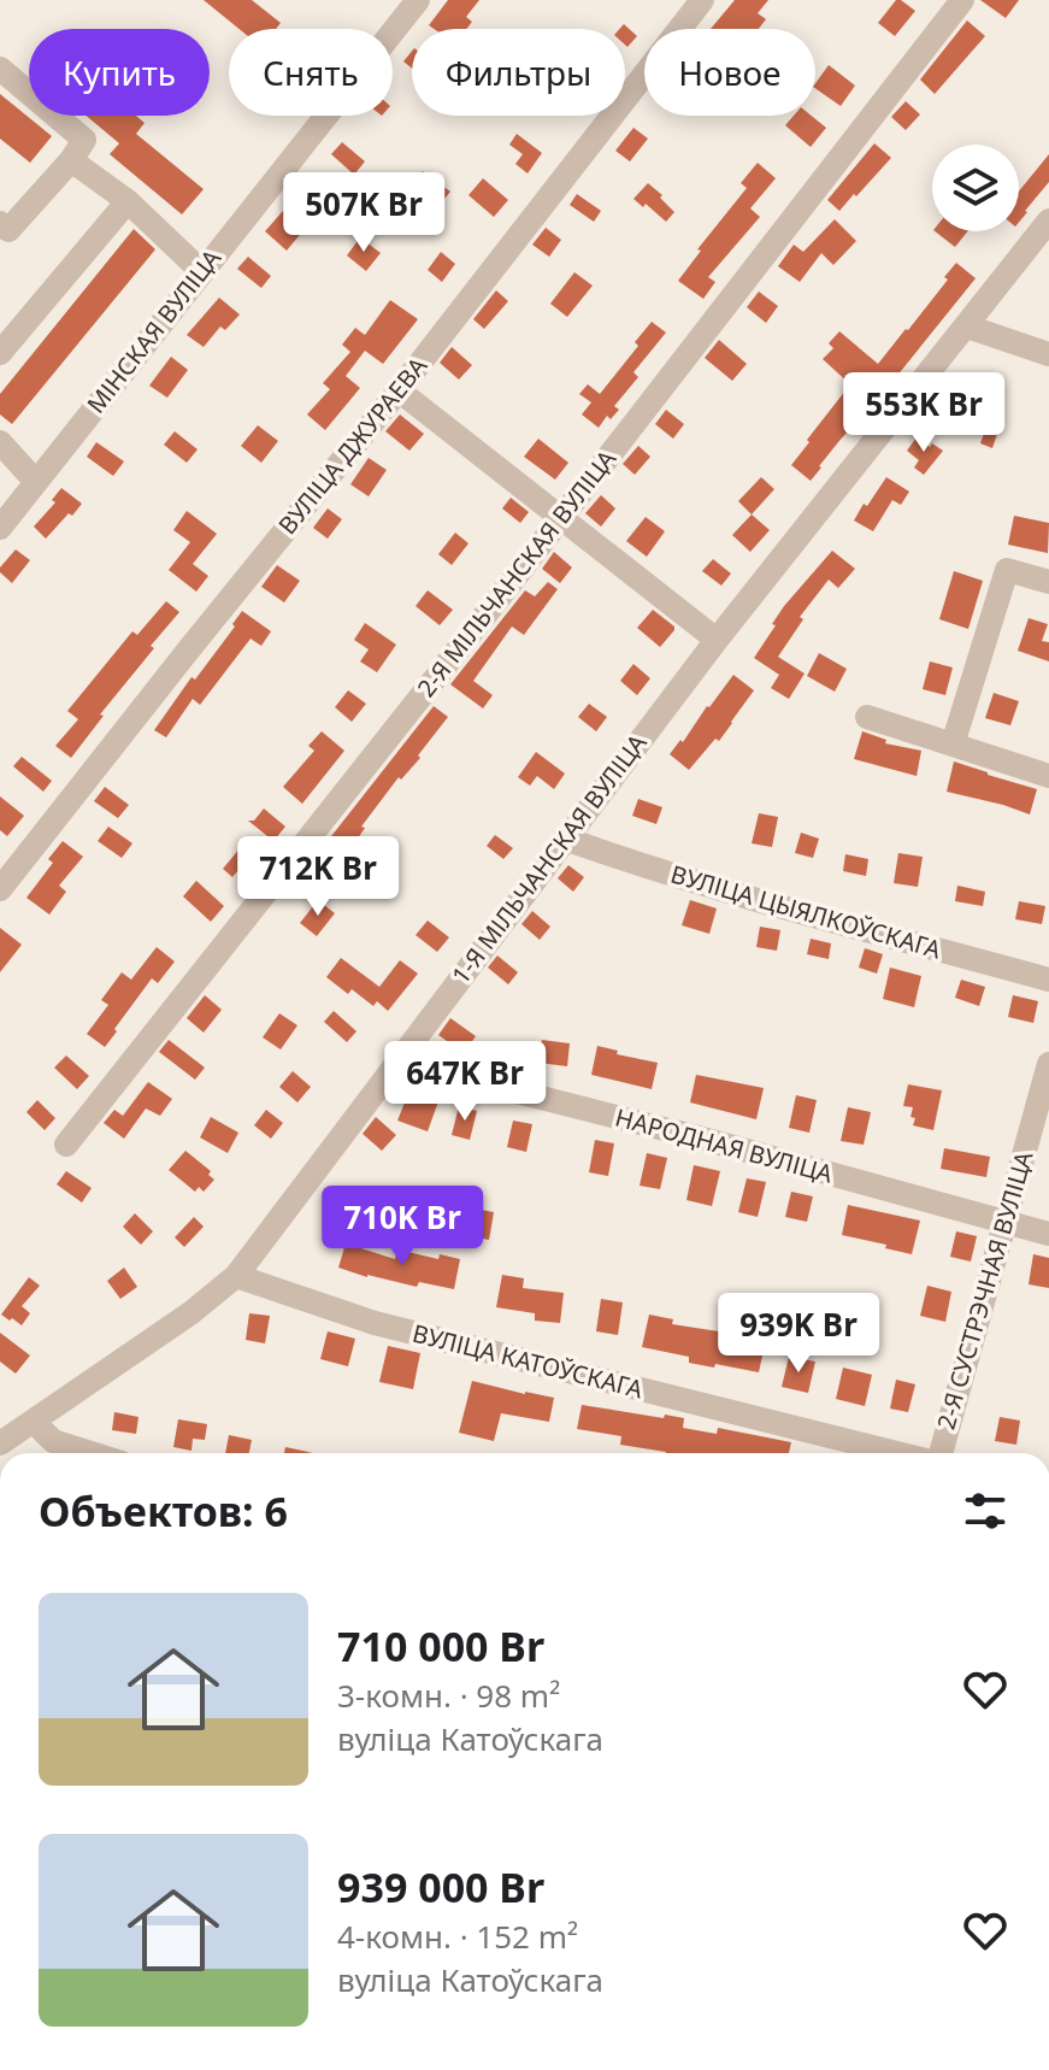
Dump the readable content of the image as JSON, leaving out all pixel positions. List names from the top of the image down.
{
  "streets": {
    "street": [
      "МІНСКАЯ ВУЛІЦА",
      "ВУЛІЦА ДЖУРАЕВА",
      "2-Я МІЛЬЧАНСКАЯ ВУЛІЦА",
      "1-Я МІЛЬЧАНСКАЯ ВУЛІЦА",
      "ВУЛІЦА ЦЫЯЛКОЎСКАГА",
      "НАРОДНАЯ ВУЛІЦА",
      "2-Я СУСТРЭЧНАЯ ВУЛІЦА",
      "ВУЛІЦА КАТОЎСКАГА"
    ]
  },
  "crossings": [
    ["1-Я МІЛЬЧАНСКАЯ ВУЛІЦА", "ВУЛІЦА ЦЫЯЛКОЎСКАГА"],
    ["1-Я МІЛЬЧАНСКАЯ ВУЛІЦА", "НАРОДНАЯ ВУЛІЦА"],
    ["1-Я МІЛЬЧАНСКАЯ ВУЛІЦА", "ВУЛІЦА КАТОЎСКАГА"],
    ["НАРОДНАЯ ВУЛІЦА", "2-Я СУСТРЭЧНАЯ ВУЛІЦА"]
  ],
  "page": {
    "chip": [
      "Купить",
      "Снять",
      "Фильтры",
      "Новое"
    ],
    "price": [
      "507K Br",
      "553K Br",
      "712K Br",
      "647K Br",
      "710K Br",
      "939K Br"
    ],
    "heading": "Объектов: 6",
    "list": [
      {
        "name": "710 000 Br",
        "note": "3-комн. · 98 m² · вуліца Катоўскага"
      },
      {
        "name": "939 000 Br",
        "note": "4-комн. · 152 m² · вуліца Катоўскага"
      }
    ]
  }
}
